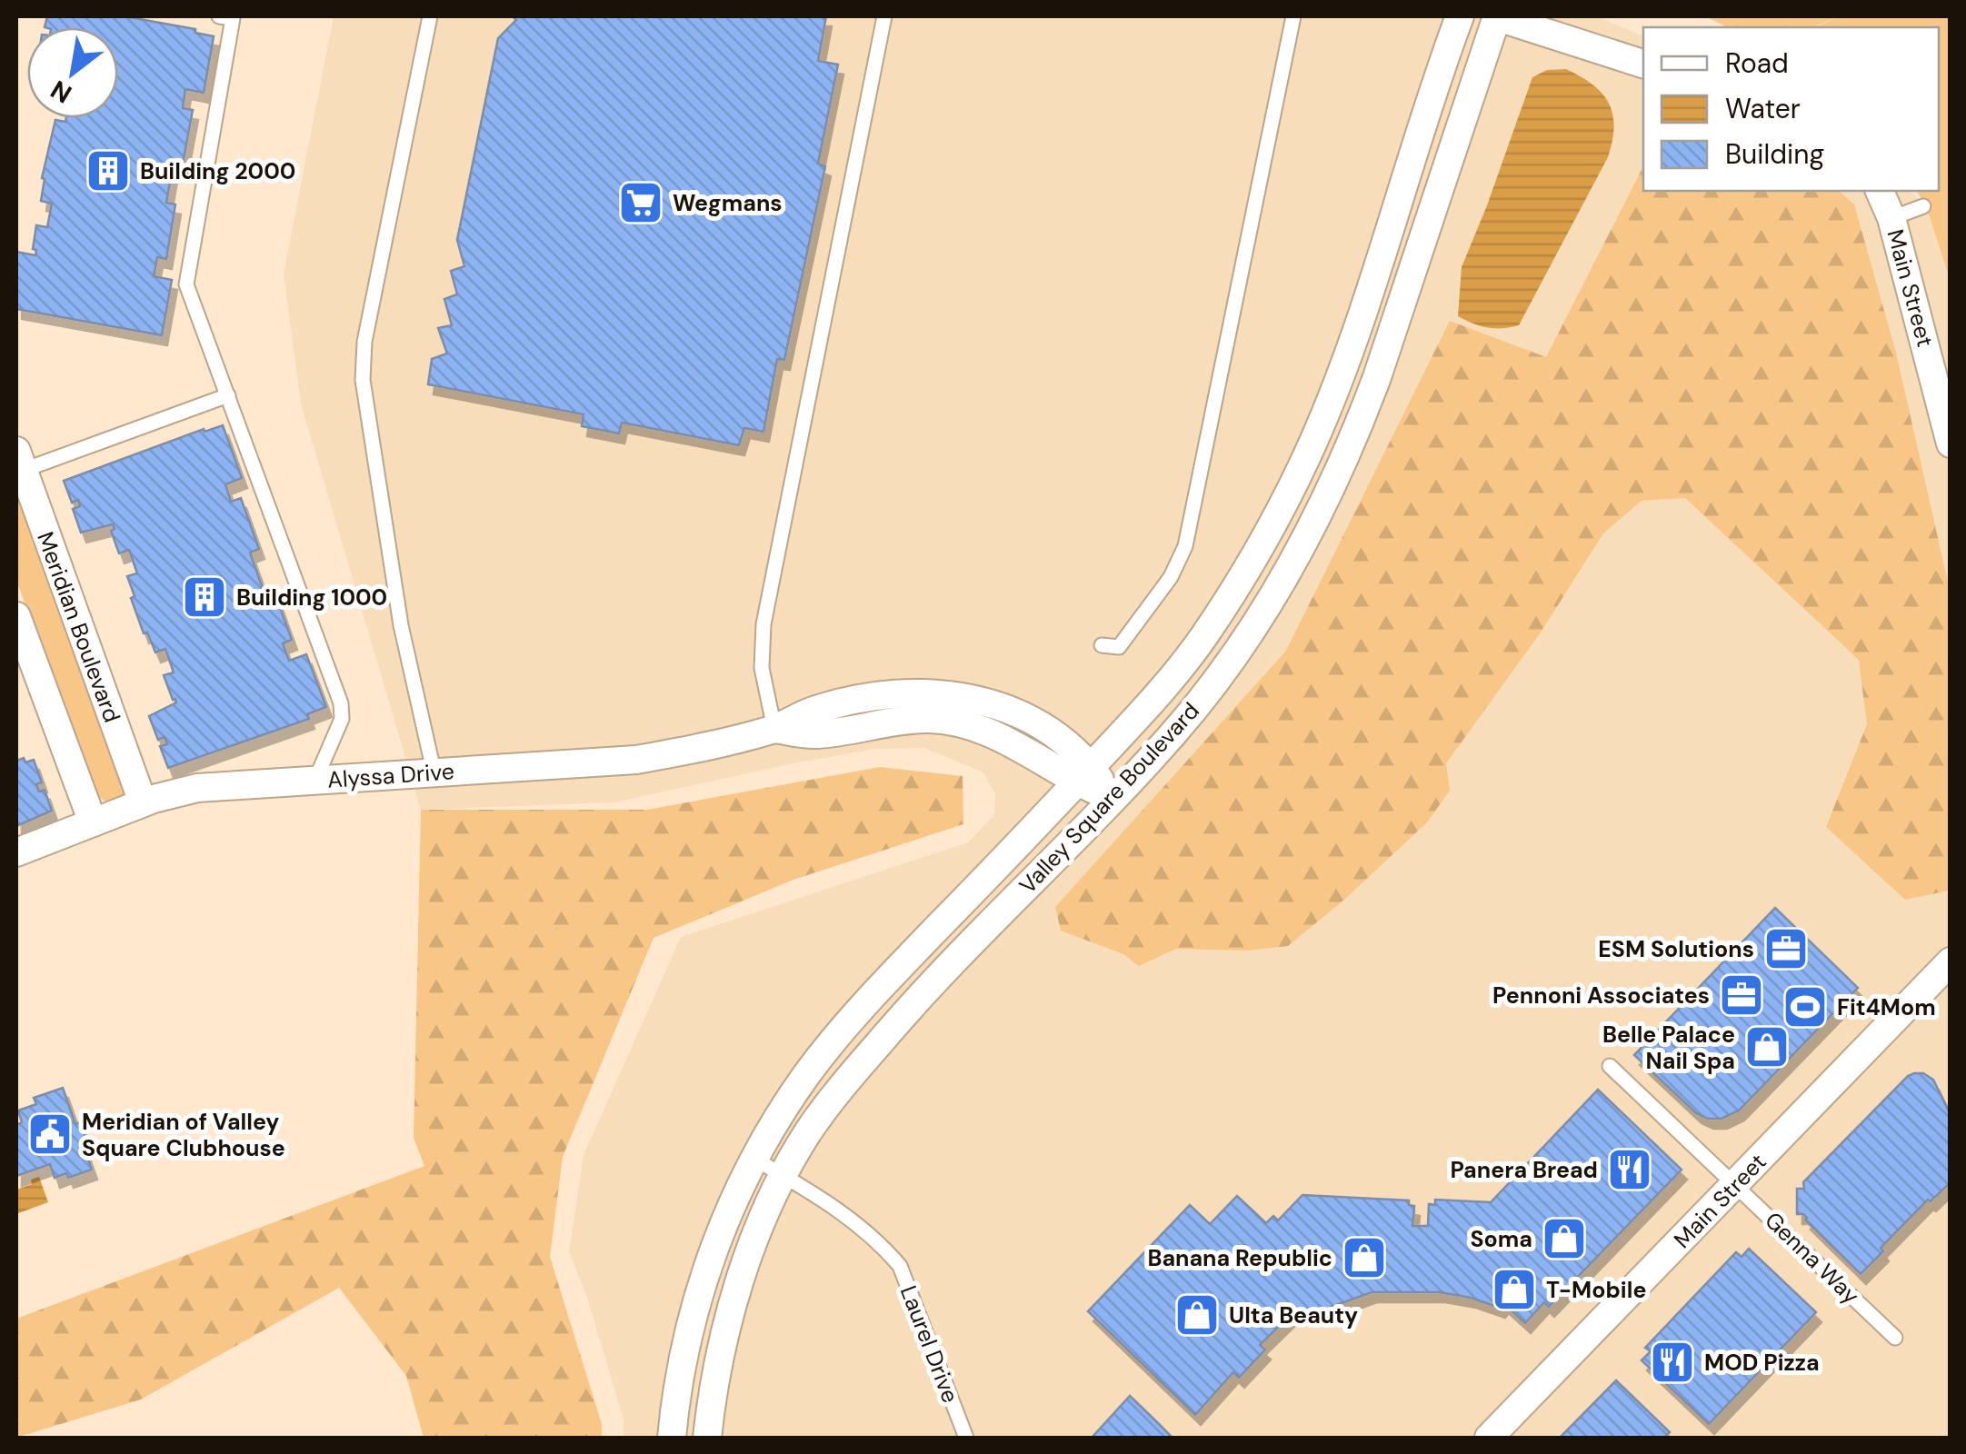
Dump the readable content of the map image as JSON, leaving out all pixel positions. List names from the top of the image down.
{
  "streets": {
    "street": [
      "Main Street",
      "Meridian Boulevard",
      "Alyssa Drive",
      "Valley Square Boulevard"
    ],
    "lane": ["Genna Way", "Laurel Drive"]
  },
  "crossings": [
    ["Main Street", "Genna Way"],
    ["Meridian Boulevard", "Alyssa Drive"],
    ["Alyssa Drive", "Valley Square Boulevard"],
    ["Valley Square Boulevard", "Laurel Drive"]
  ],
  "places": {
    "building": ["Building 2000", "Building 1000"],
    "supermarket": ["Wegmans"],
    "office": ["ESM Solutions", "Pennoni Associates"],
    "sports": ["Fit4Mom"],
    "shop": [
      "Belle Palace Nail Spa",
      "Soma",
      "Banana Republic",
      "T-Mobile",
      "Ulta Beauty"
    ],
    "public building": ["Meridian of Valley Square Clubhouse"],
    "restaurant": ["Panera Bread", "MOD Pizza"]
  },
  "legend": ["Road", "Water", "Building"],
  "north": "bottom left"
}
